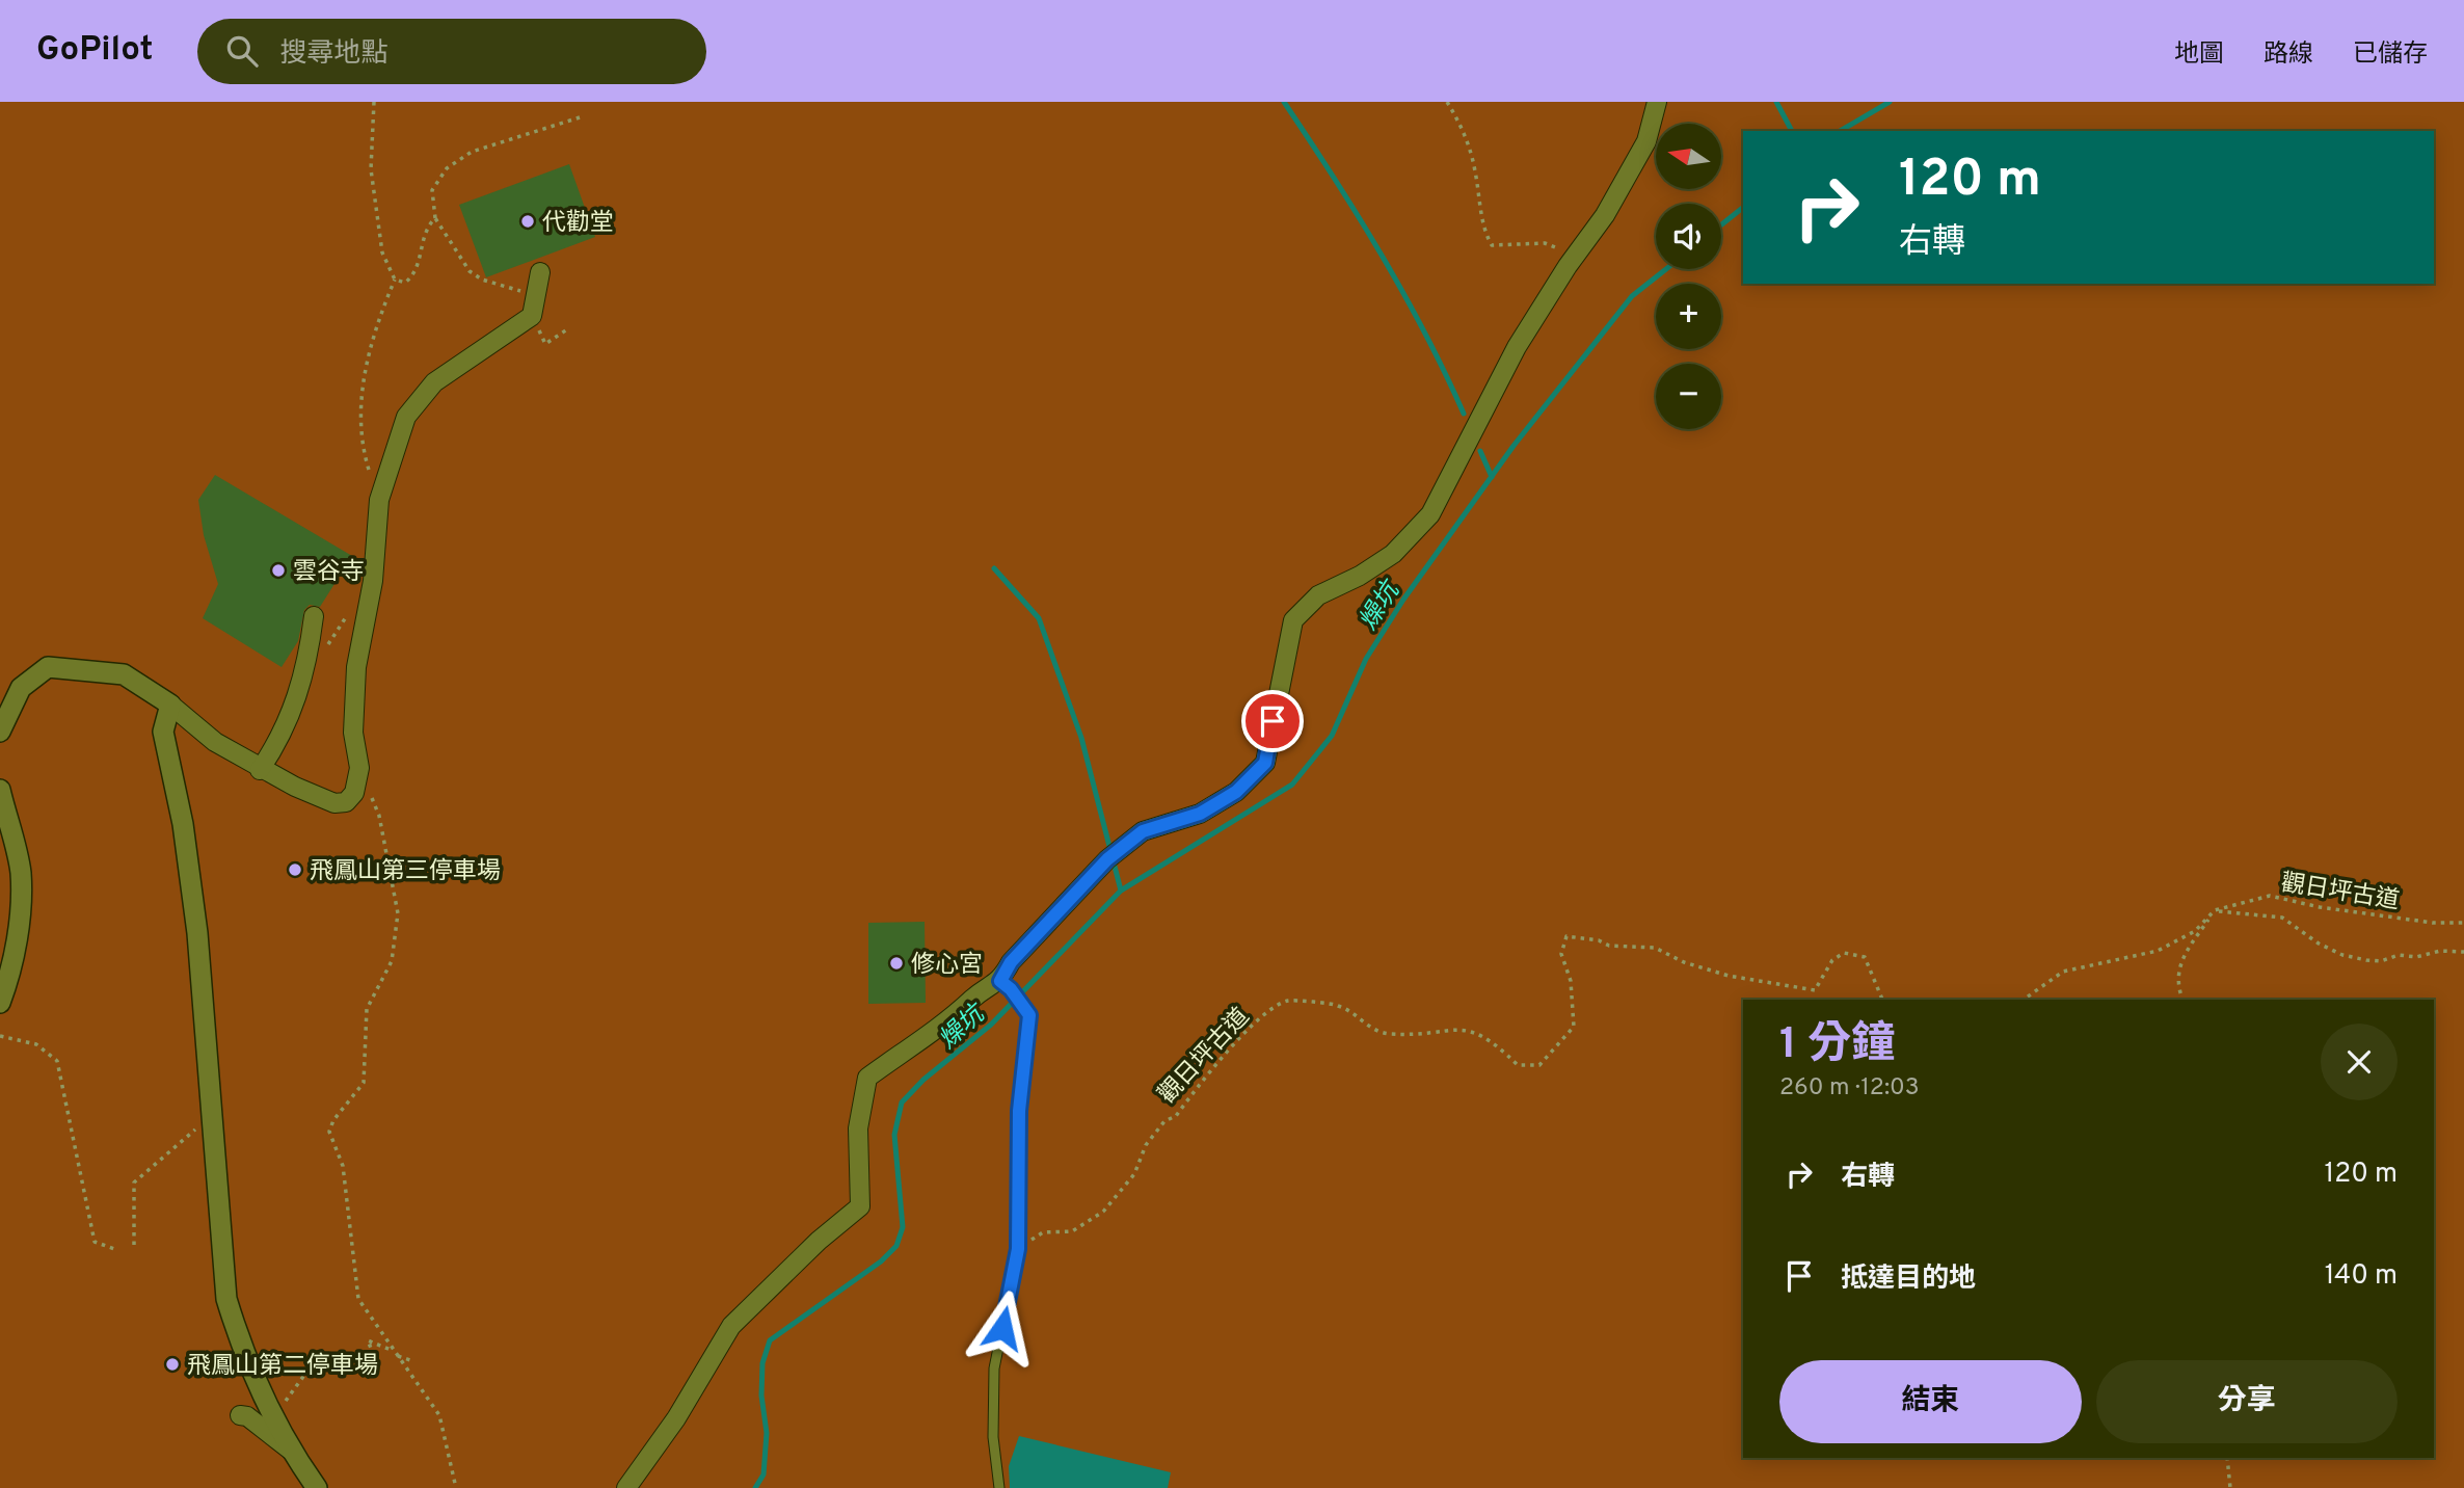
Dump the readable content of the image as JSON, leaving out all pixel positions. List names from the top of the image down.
{
  "streets": {
    "path": ["觀日坪古道"]
  },
  "water": ["燥坑"],
  "places": [
    "代勸堂",
    "雲谷寺",
    "飛鳳山第三停車場",
    "修心宮",
    "飛鳳山第二停車場"
  ],
  "north": "left",
  "page": {
    "header": "GoPilot",
    "search": "搜尋地點",
    "nav": ["地圖", "路線", "已儲存"],
    "map_buttons": ["+", "−"],
    "turn": ["120 m", "右轉"],
    "heading": ["1 分鐘", "260 m · 12:03"],
    "list": [
      {
        "name": "右轉",
        "value": "120 m"
      },
      {
        "name": "抵達目的地",
        "value": "140 m"
      }
    ],
    "buttons": ["結束", "分享"]
  }
}
